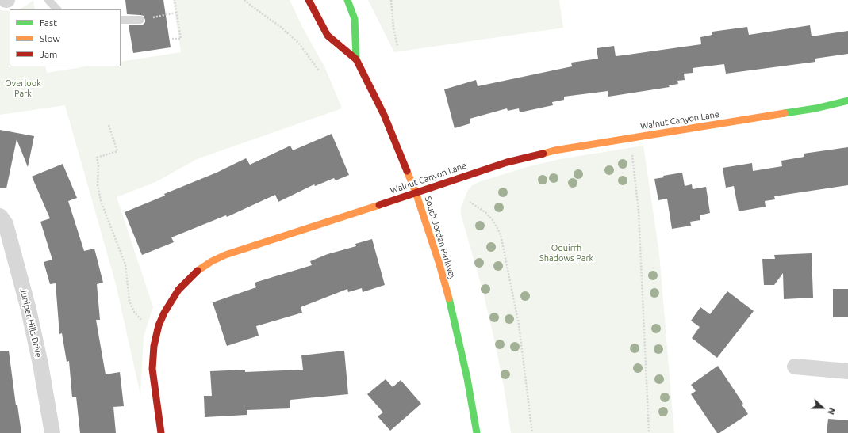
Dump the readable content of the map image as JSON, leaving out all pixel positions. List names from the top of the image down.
{
  "streets": {
    "street": ["Walnut Canyon Lane", "South Jordan Parkway", "Juniper Hills Drive"]
  },
  "crossings": [
    ["Walnut Canyon Lane", "South Jordan Parkway"]
  ],
  "parks": ["Overlook Park", "Oquirrh Shadows Park"],
  "legend": ["Fast", "Slow", "Jam"],
  "north": "right"
}
